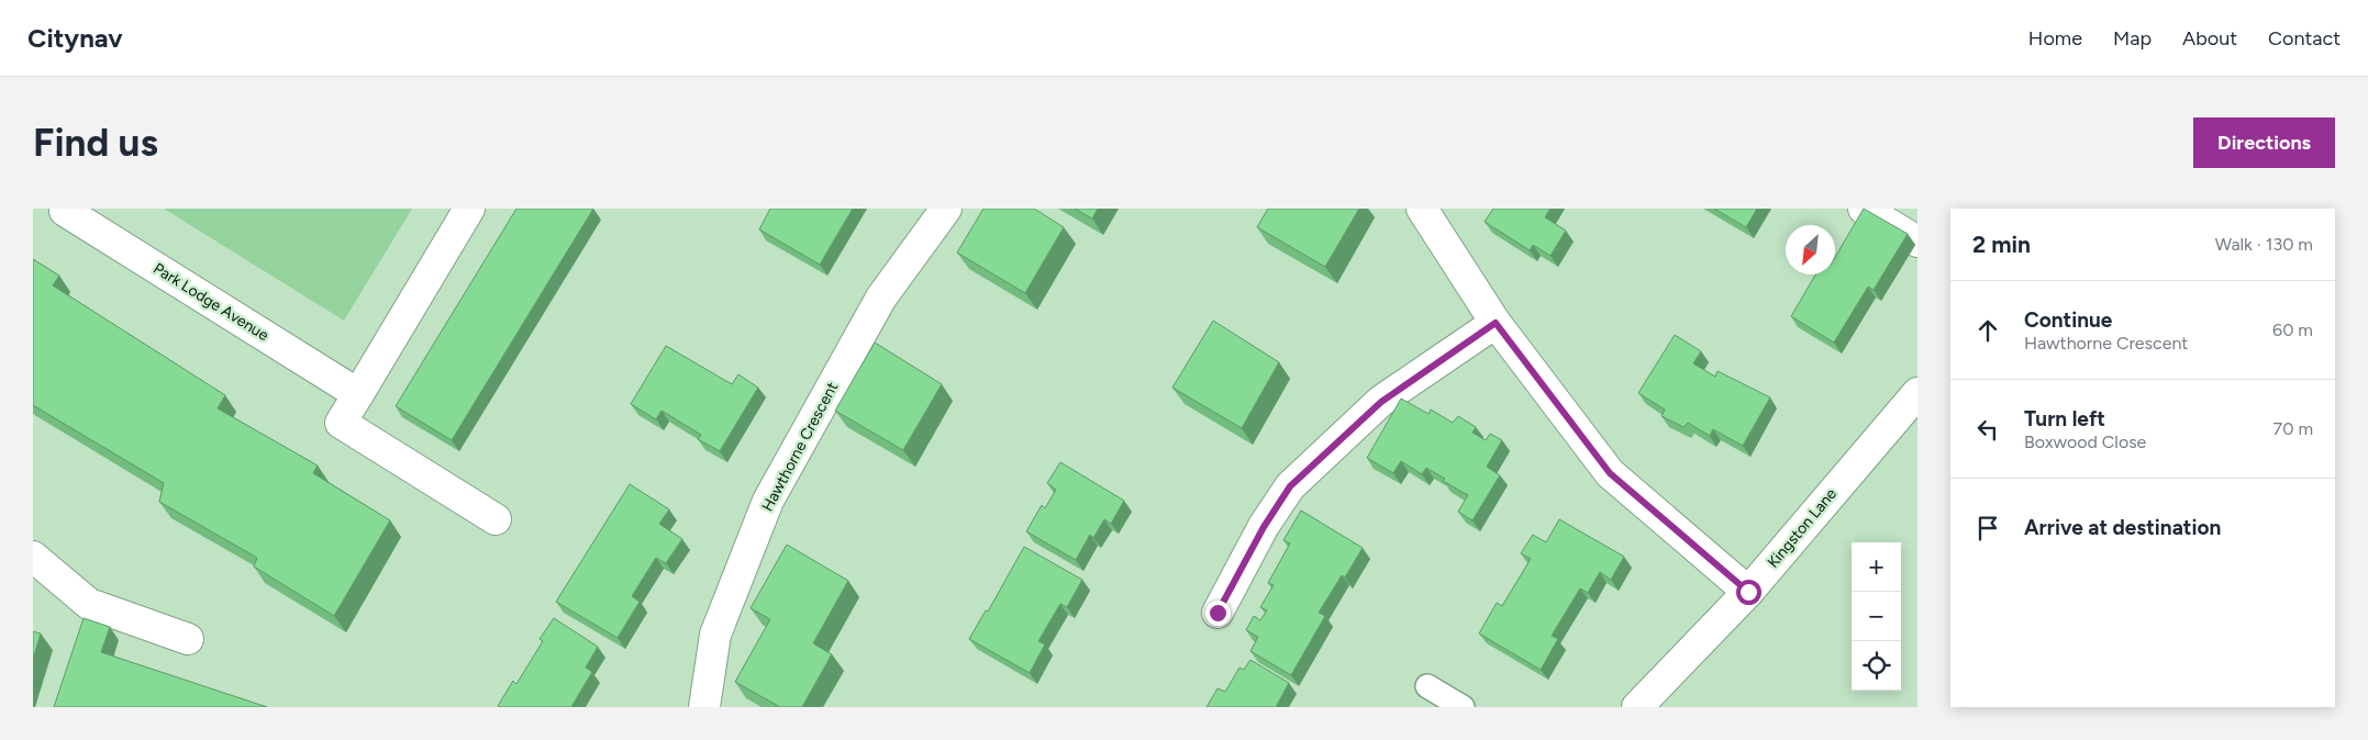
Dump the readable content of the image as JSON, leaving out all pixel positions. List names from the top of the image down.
{
  "streets": {
    "street": ["Park Lodge Avenue", "Hawthorne Crescent", "Kingston Lane"]
  },
  "north": "bottom left",
  "page": {
    "header": "Citynav",
    "nav": [
      "Home",
      "Map",
      "About",
      "Contact"
    ],
    "buttons": "Directions",
    "title": "Find us",
    "heading": ["2 min", "Walk · 130 m"],
    "list": [
      ["Continue", "Hawthorne Crescent", "60 m"],
      ["Turn left", "Boxwood Close", "70 m"],
      "Arrive at destination"
    ],
    "map_buttons": ["+", "−"]
  }
}
